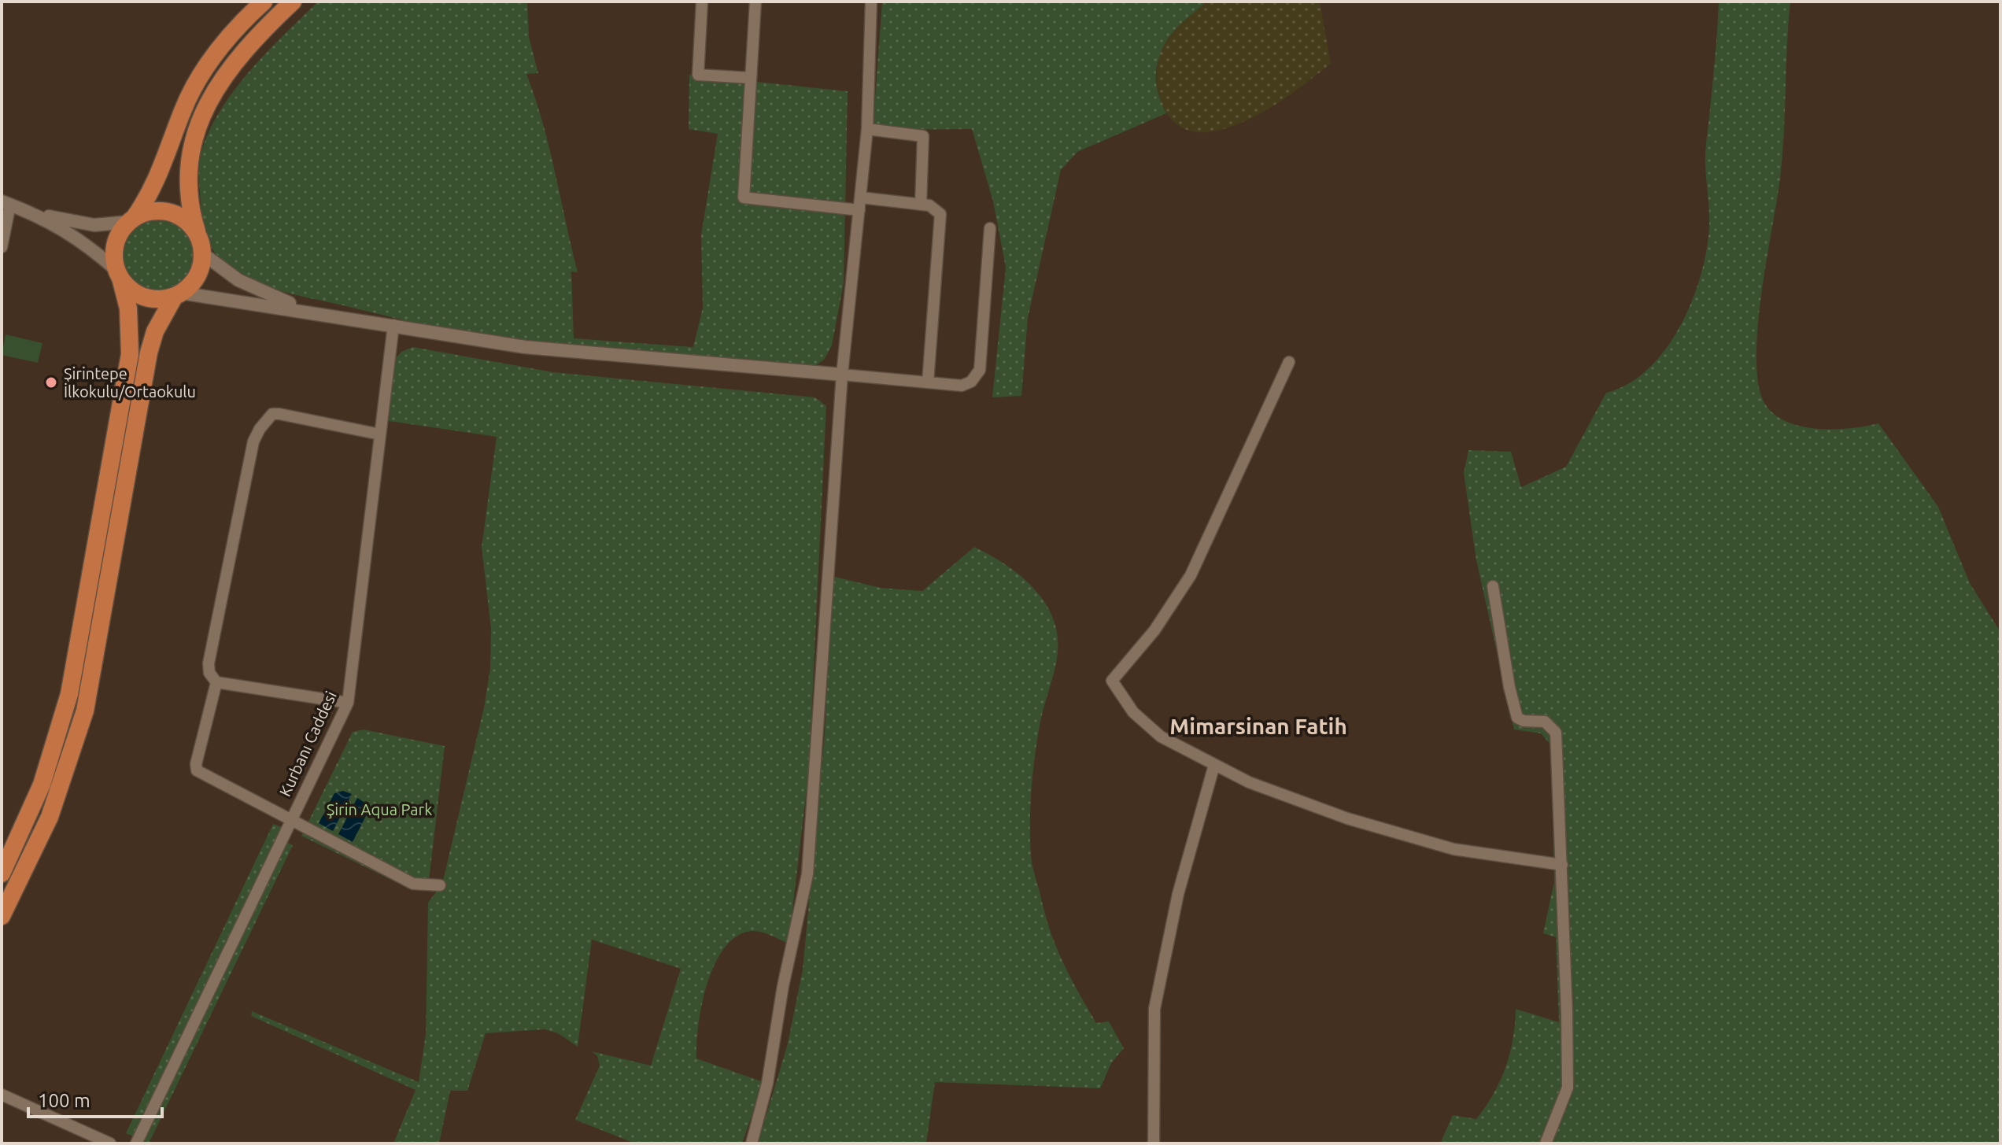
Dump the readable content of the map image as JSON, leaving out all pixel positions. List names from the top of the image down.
{
  "streets": {
    "street": ["Kurbanı Caddesi"]
  },
  "districts": ["Mimarsinan Fatih"],
  "parks": ["Şirin Aqua Park"],
  "places": ["Şirintepe İlkokulu/Ortaokulu"],
  "scale_bar": "100 m"
}
